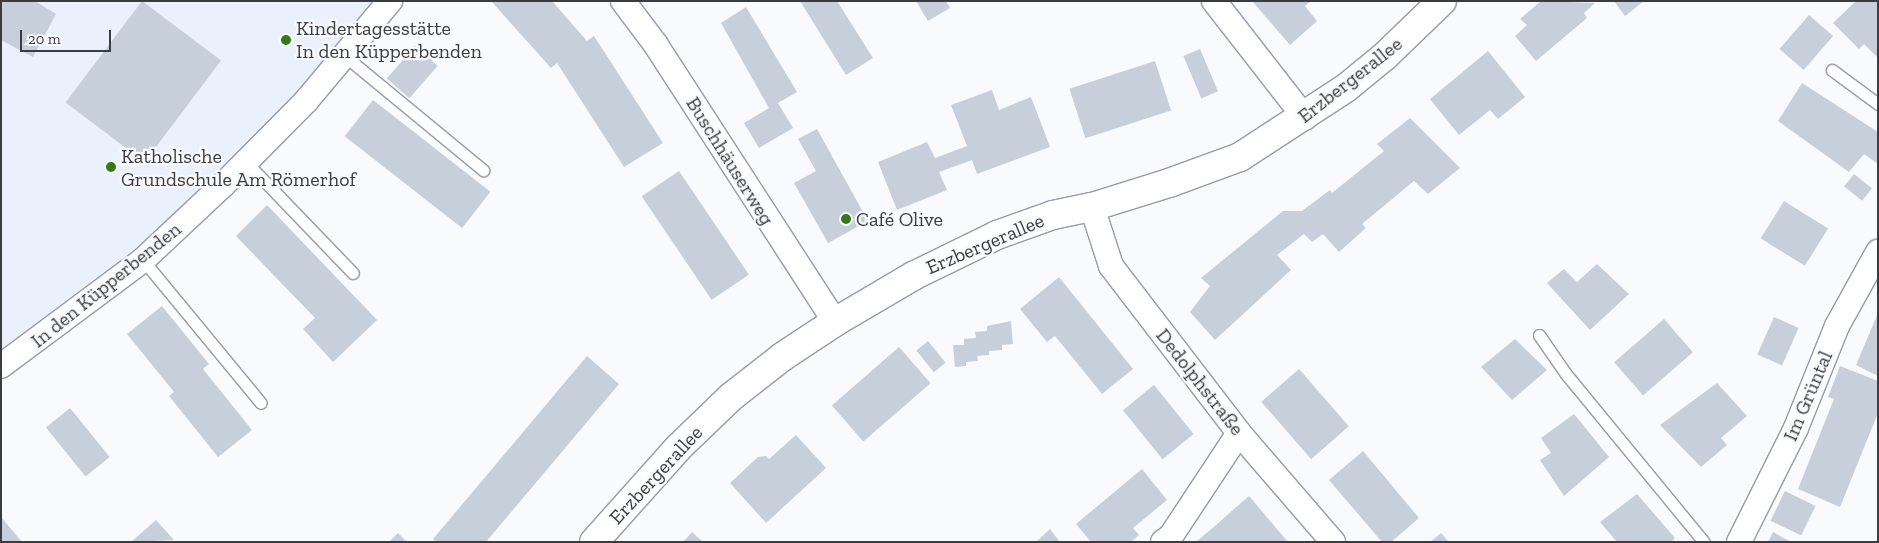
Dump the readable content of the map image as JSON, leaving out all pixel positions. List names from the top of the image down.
{
  "streets": {
    "street": [
      "Erzbergerallee",
      "Buschhäuserweg",
      "In den Küpperbenden",
      "Dedolphstraße",
      "Im Grüntal"
    ]
  },
  "crossings": [
    ["Erzbergerallee", "Buschhäuserweg"],
    ["Erzbergerallee", "Dedolphstraße"]
  ],
  "places": ["Kindertagesstätte In den Küpperbenden", "Katholische Grundschule Am Römerhof", "Café Olive"],
  "scale_bar": "20 m"
}
